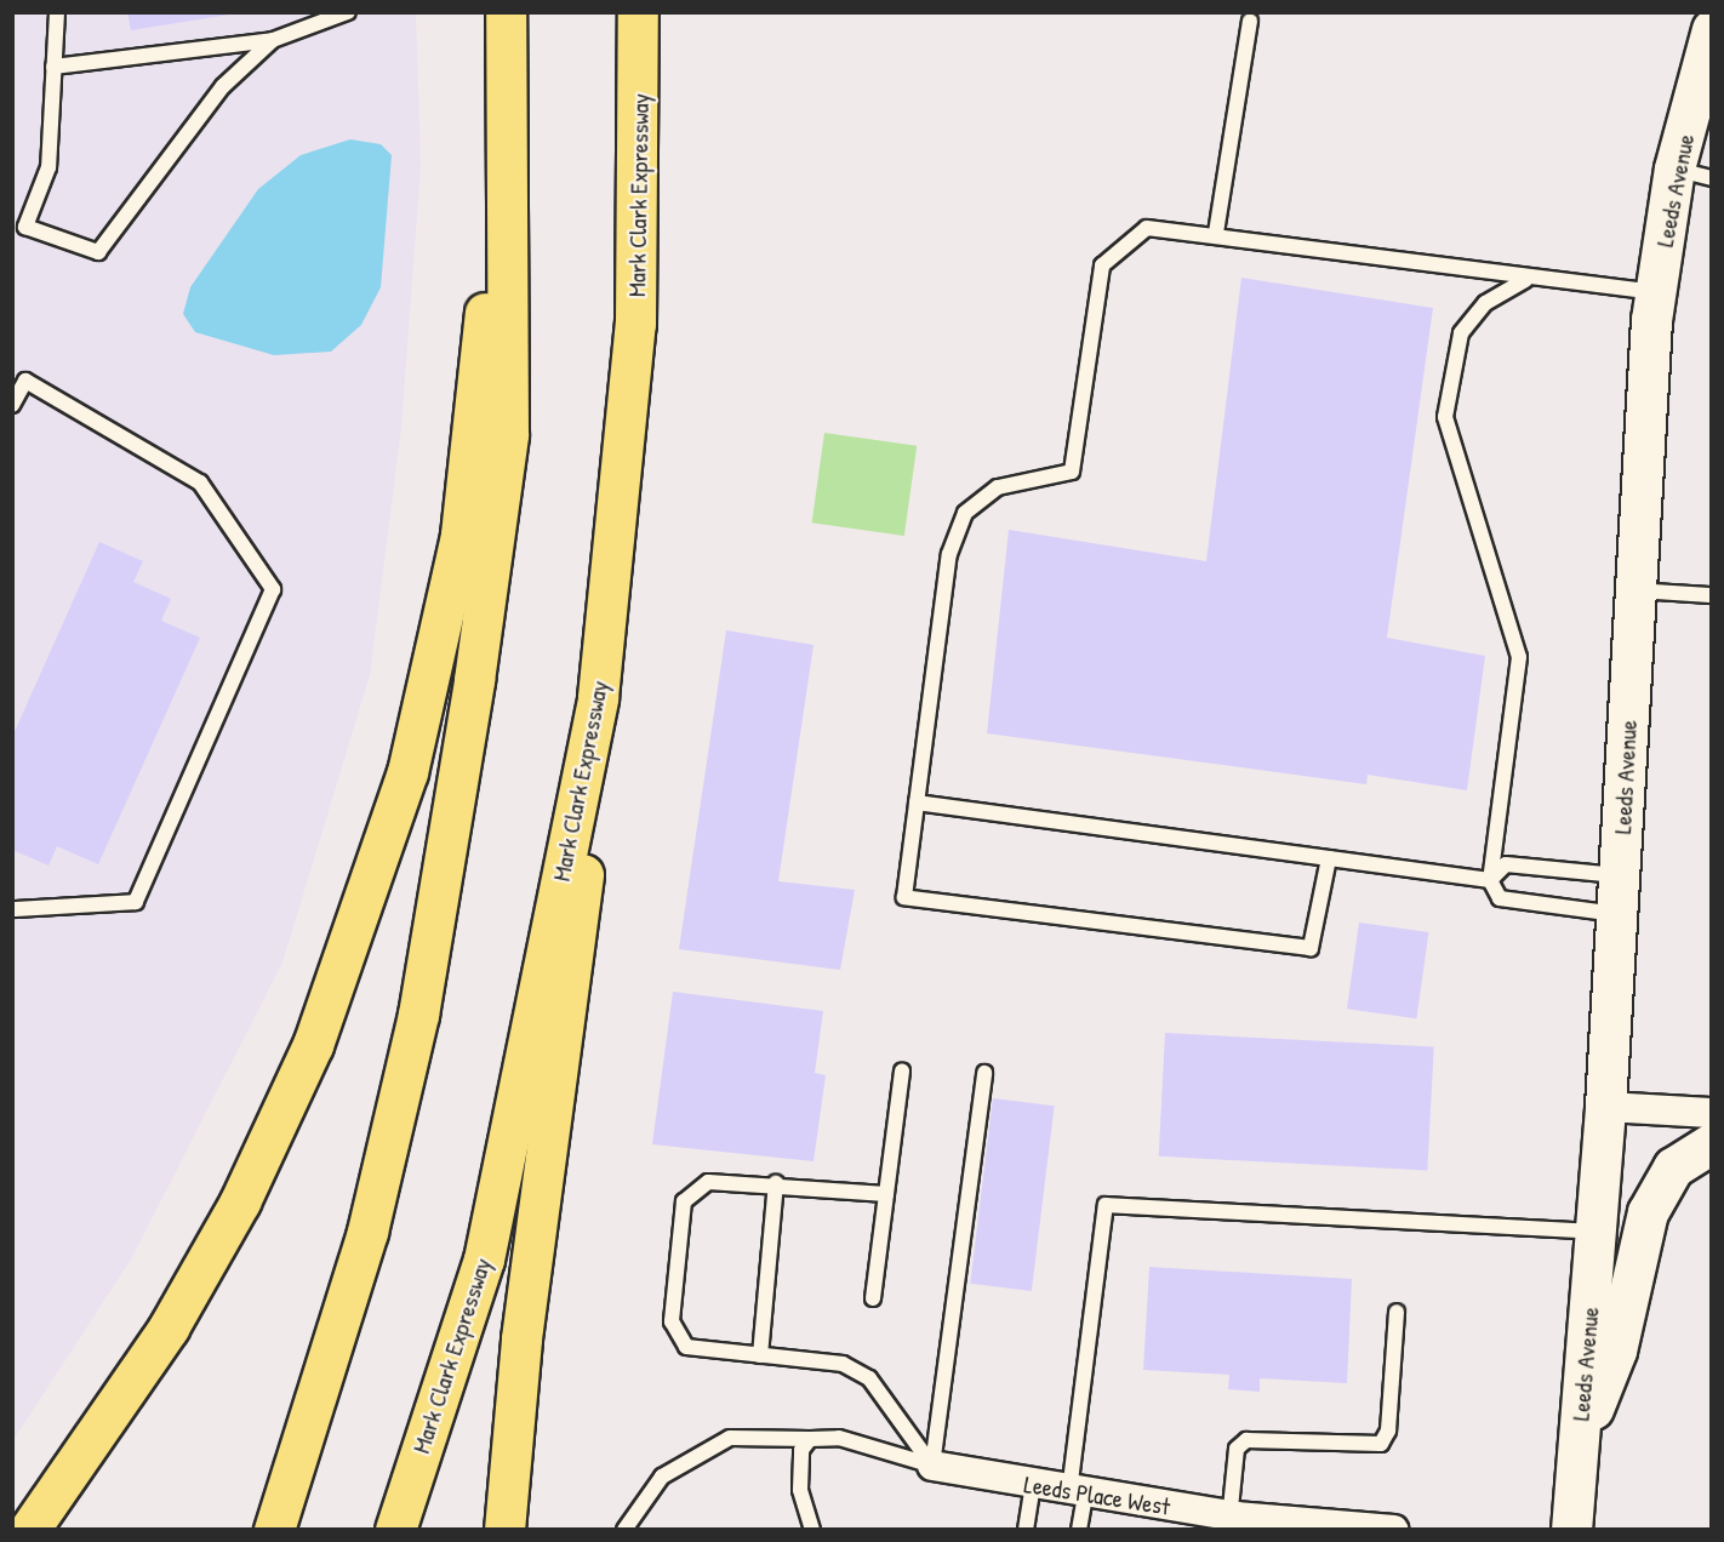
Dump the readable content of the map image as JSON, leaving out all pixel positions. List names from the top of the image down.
{
  "streets": {
    "highway": ["Mark Clark Expressway"],
    "street": ["Leeds Avenue", "Leeds Place West"]
  }
}
